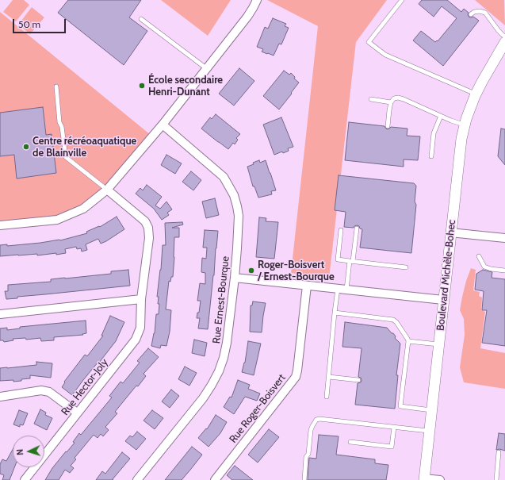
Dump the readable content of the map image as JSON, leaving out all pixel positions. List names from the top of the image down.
{
  "streets": {
    "street": [
      "Boulevard Michèle-Bohec",
      "Rue Ernest-Bourque",
      "Rue Hector-Joly",
      "Rue Roger-Boisvert"
    ]
  },
  "places": ["École secondaire Henri-Dunant", "Centre récréoaquatique de Blainville", "Roger-Boisvert / Ernest-Bourque"],
  "scale_bar": "50 m",
  "north": "left"
}
